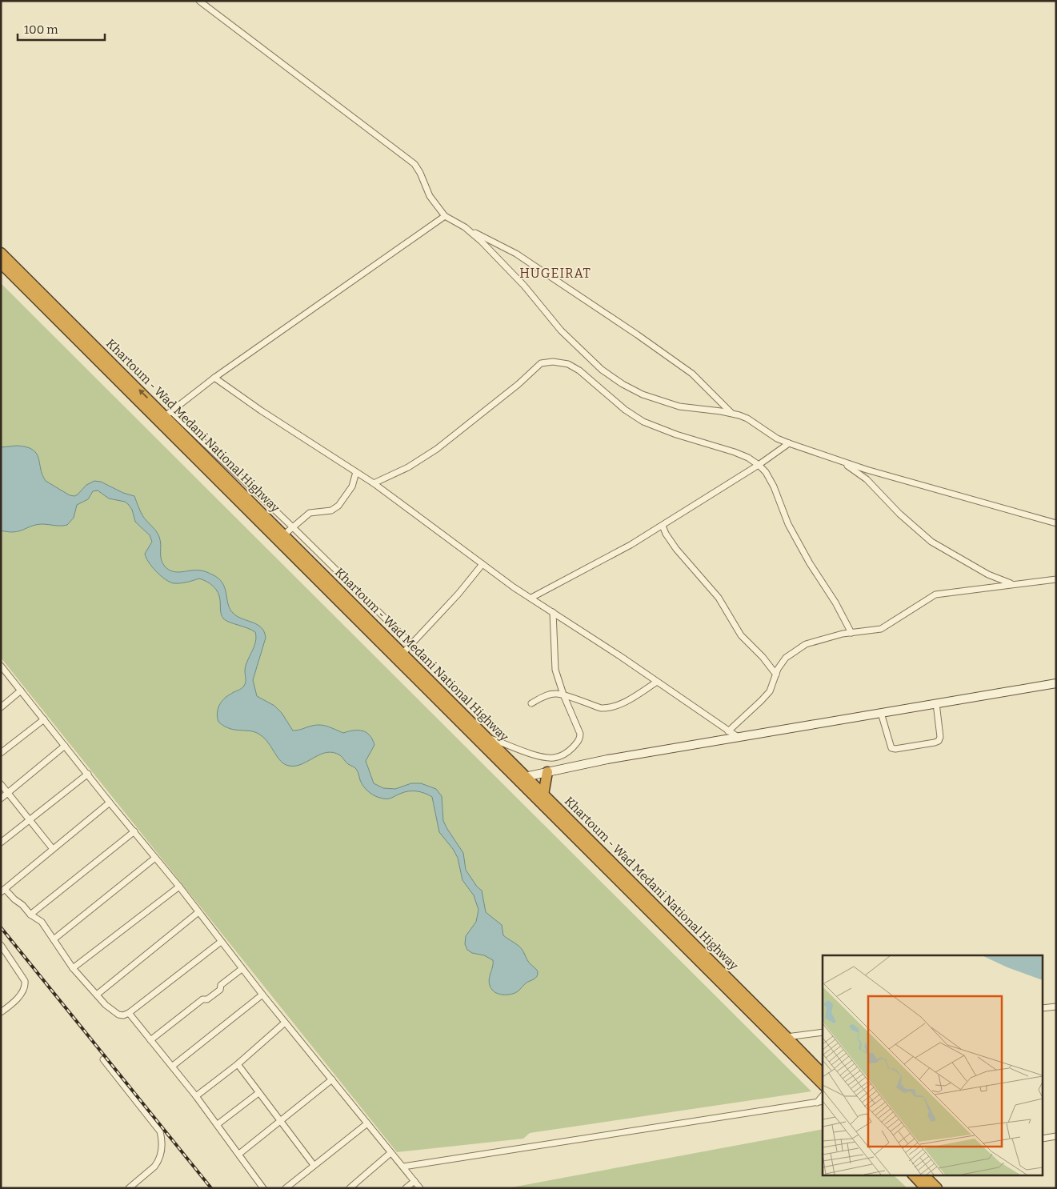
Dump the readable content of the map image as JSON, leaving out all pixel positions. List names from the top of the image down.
{
  "streets": {
    "highway": ["Khartoum - Wad Medani National Highway"]
  },
  "districts": ["HUGEIRAT"],
  "scale_bar": "100 m"
}
